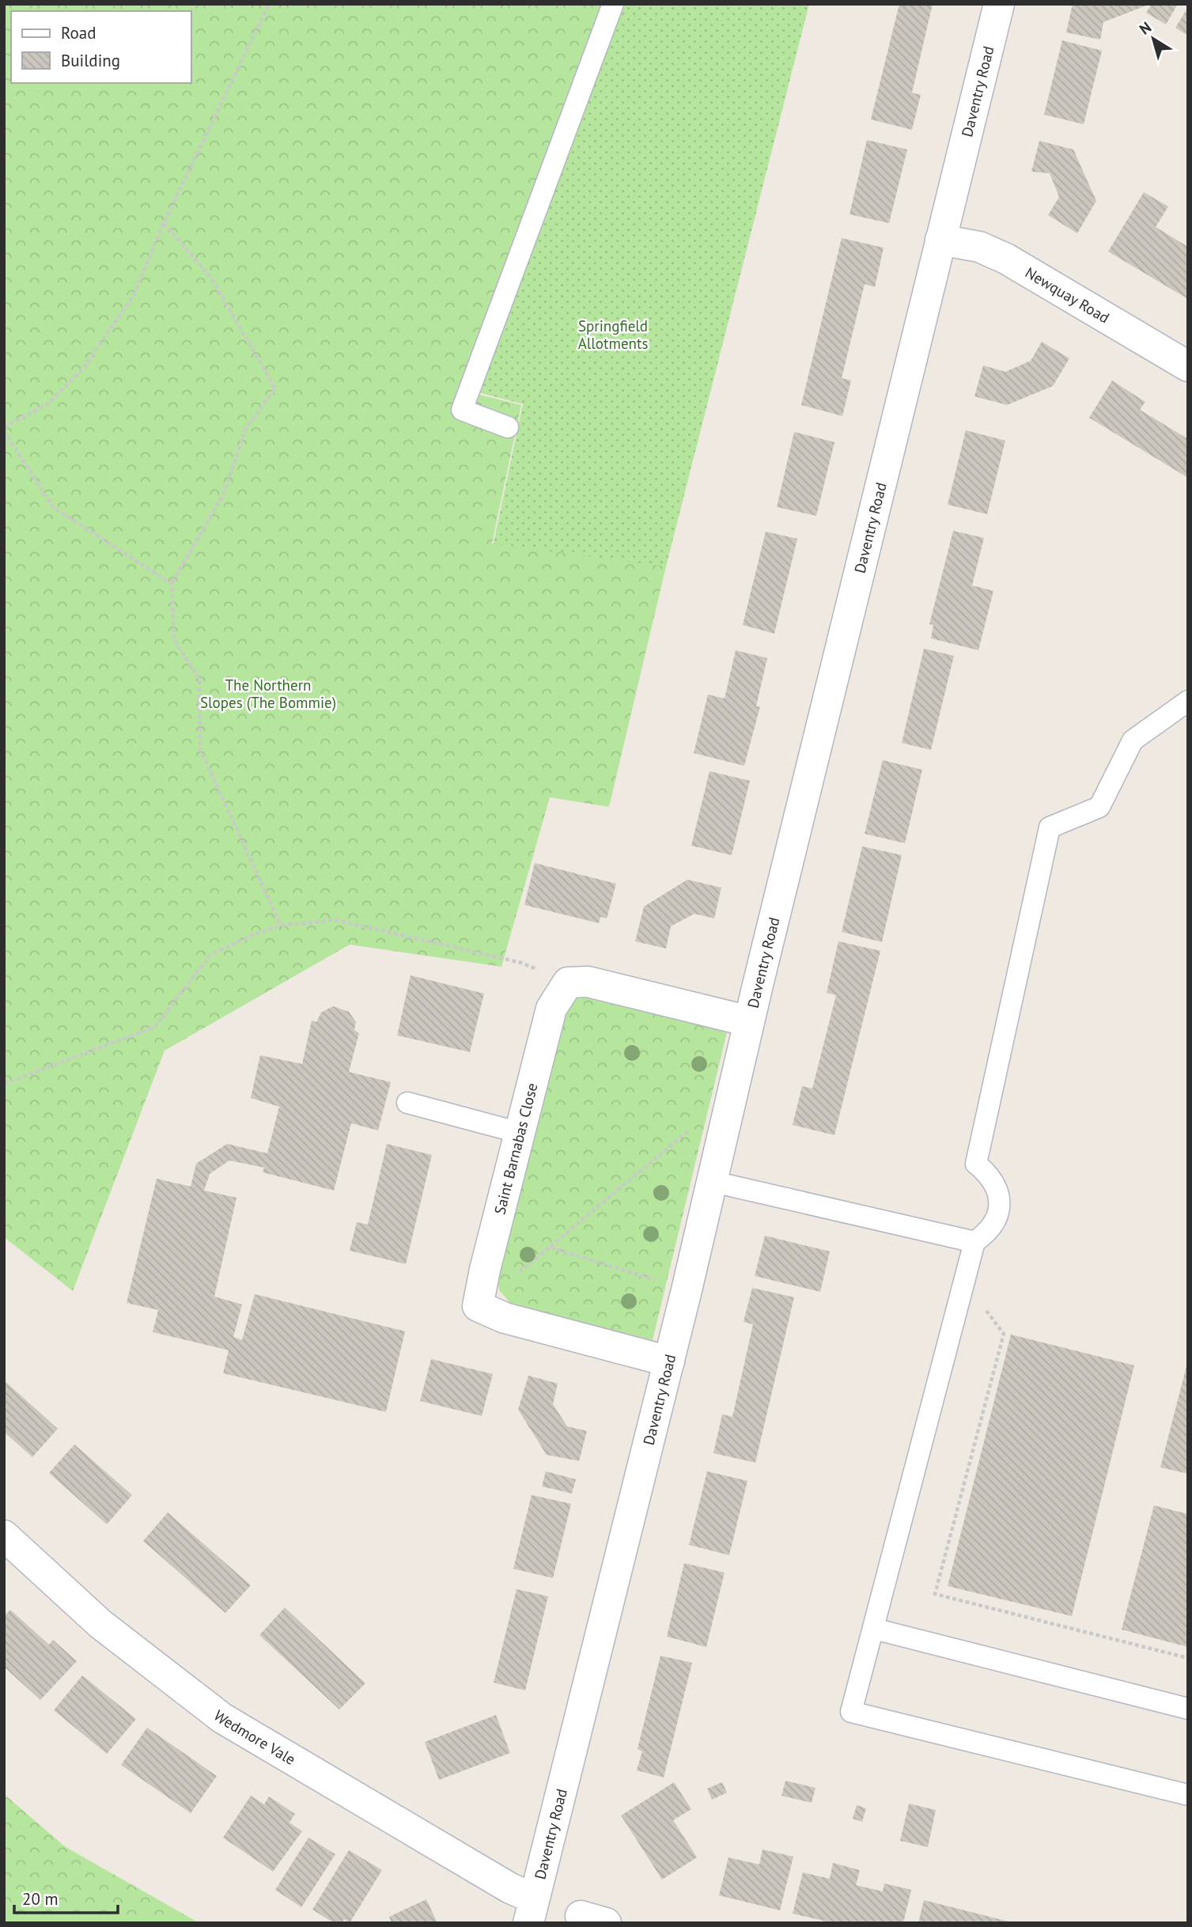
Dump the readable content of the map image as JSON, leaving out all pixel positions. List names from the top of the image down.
{
  "streets": {
    "street": [
      "Daventry Road",
      "Newquay Road",
      "Saint Barnabas Close",
      "Wedmore Vale"
    ]
  },
  "crossings": [
    ["Daventry Road", "Newquay Road"],
    ["Daventry Road", "Saint Barnabas Close"],
    ["Daventry Road", "Wedmore Vale"]
  ],
  "parks": ["Springfield Allotments", "The Northern Slopes (The Bommie)"],
  "legend": ["Road", "Building"],
  "scale_bar": "20 m",
  "north": "top left"
}
